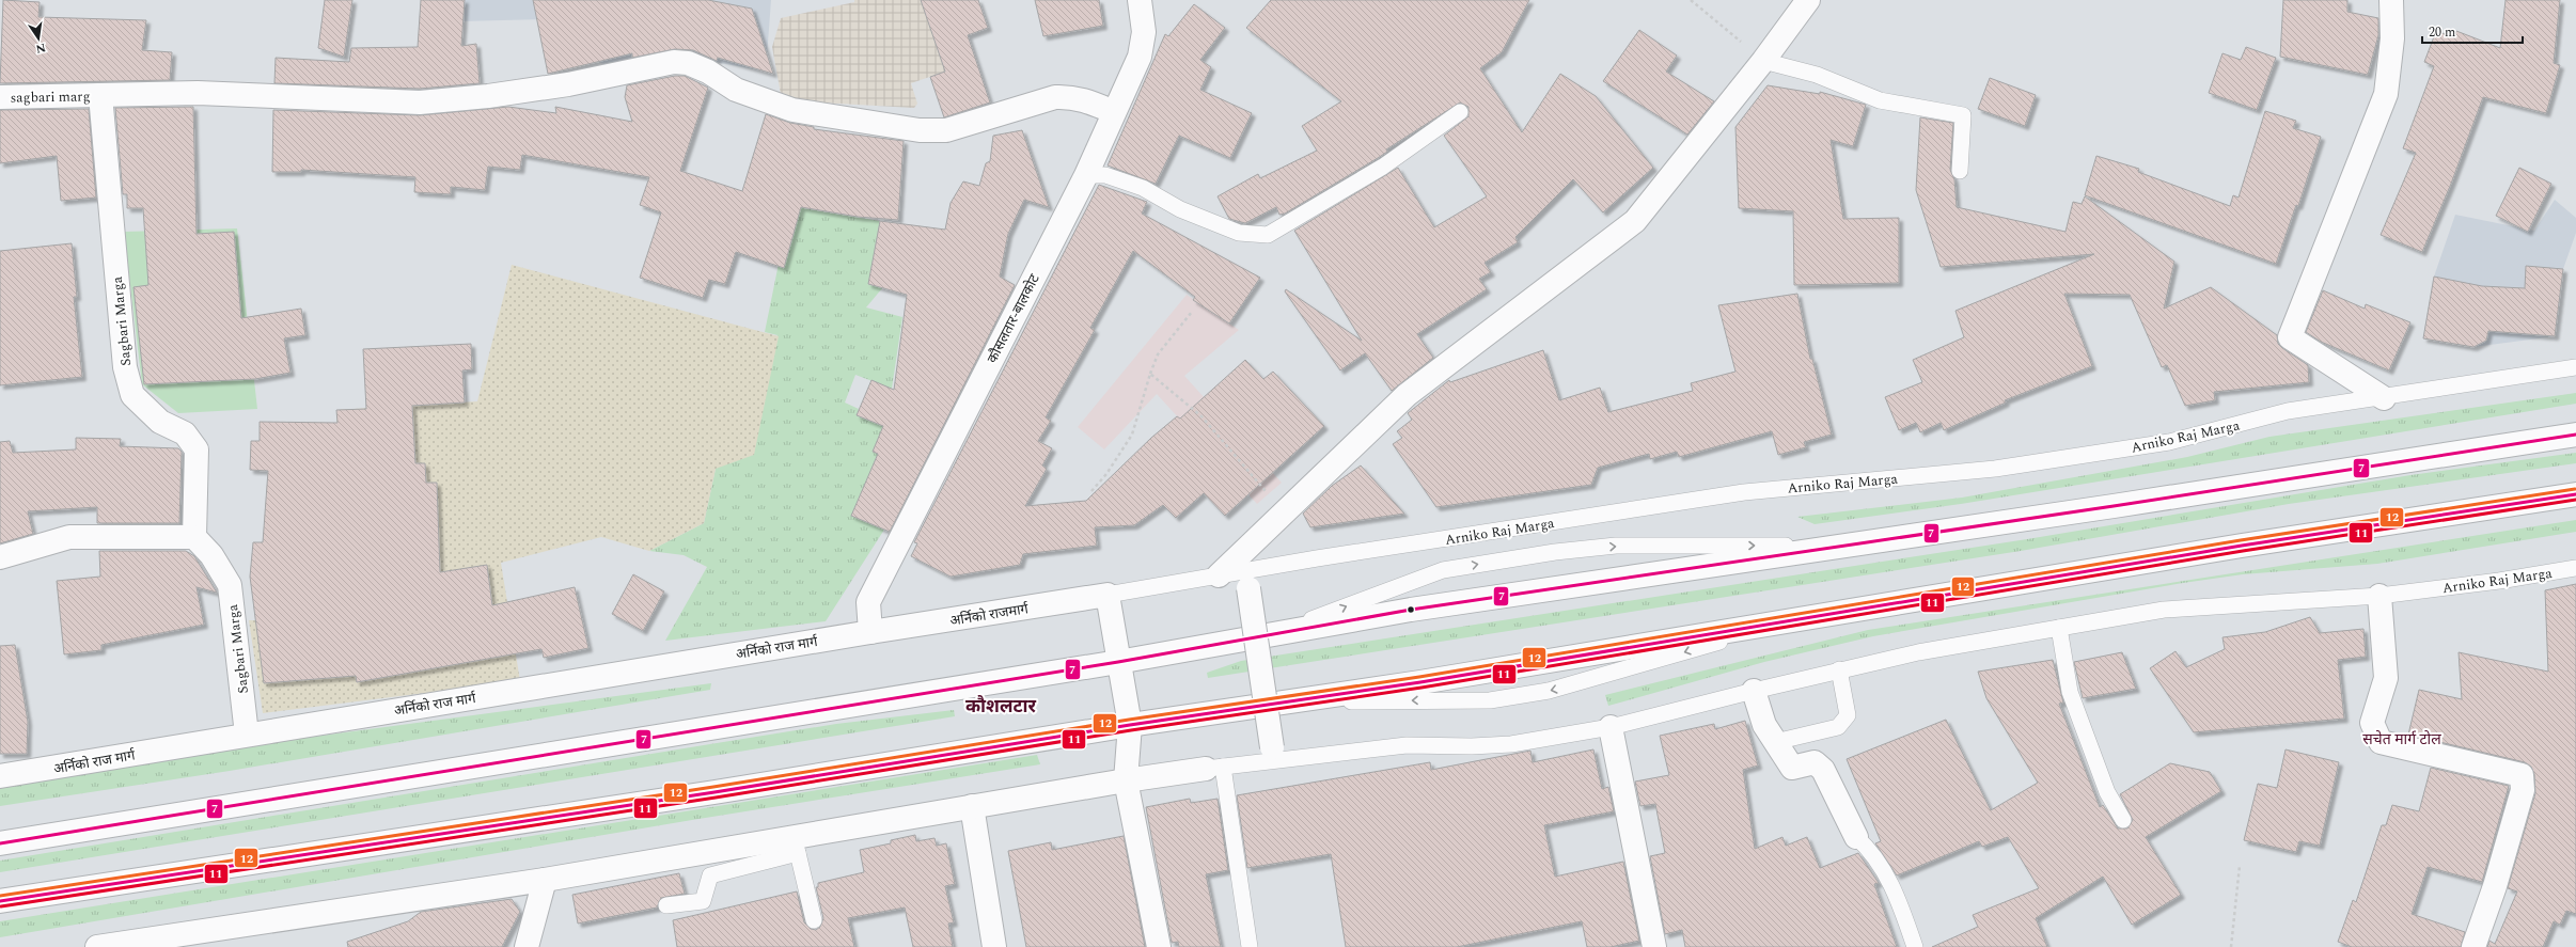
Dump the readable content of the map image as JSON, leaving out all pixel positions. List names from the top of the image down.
{
  "streets": {
    "main road": [
      "sagbari marg",
      "कौसलतार-बालकोट",
      "Sagbari Marga",
      "अर्निको राजमार्ग",
      "अर्निको राज मार्ग"
    ],
    "lane": ["Arniko Raj Marga"]
  },
  "crossings": [
    ["sagbari marg", "कौसलतार-बालकोट"],
    ["sagbari marg", "Sagbari Marga"],
    ["कौसलतार-बालकोट", "अर्निको राजमार्ग"],
    ["कौसलतार-बालकोट", "अर्निको राज मार्ग"],
    ["Sagbari Marga", "अर्निको राज मार्ग"],
    ["Arniko Raj Marga", "अर्निको राजमार्ग"],
    ["अर्निको राजमार्ग", "अर्निको राज मार्ग"]
  ],
  "districts": ["कौशलटार", "सचेत मार्ग टोल"],
  "lines": ["transit line 7", "transit line 12", "transit line 11"],
  "scale_bar": "20 m",
  "north": "bottom"
}
